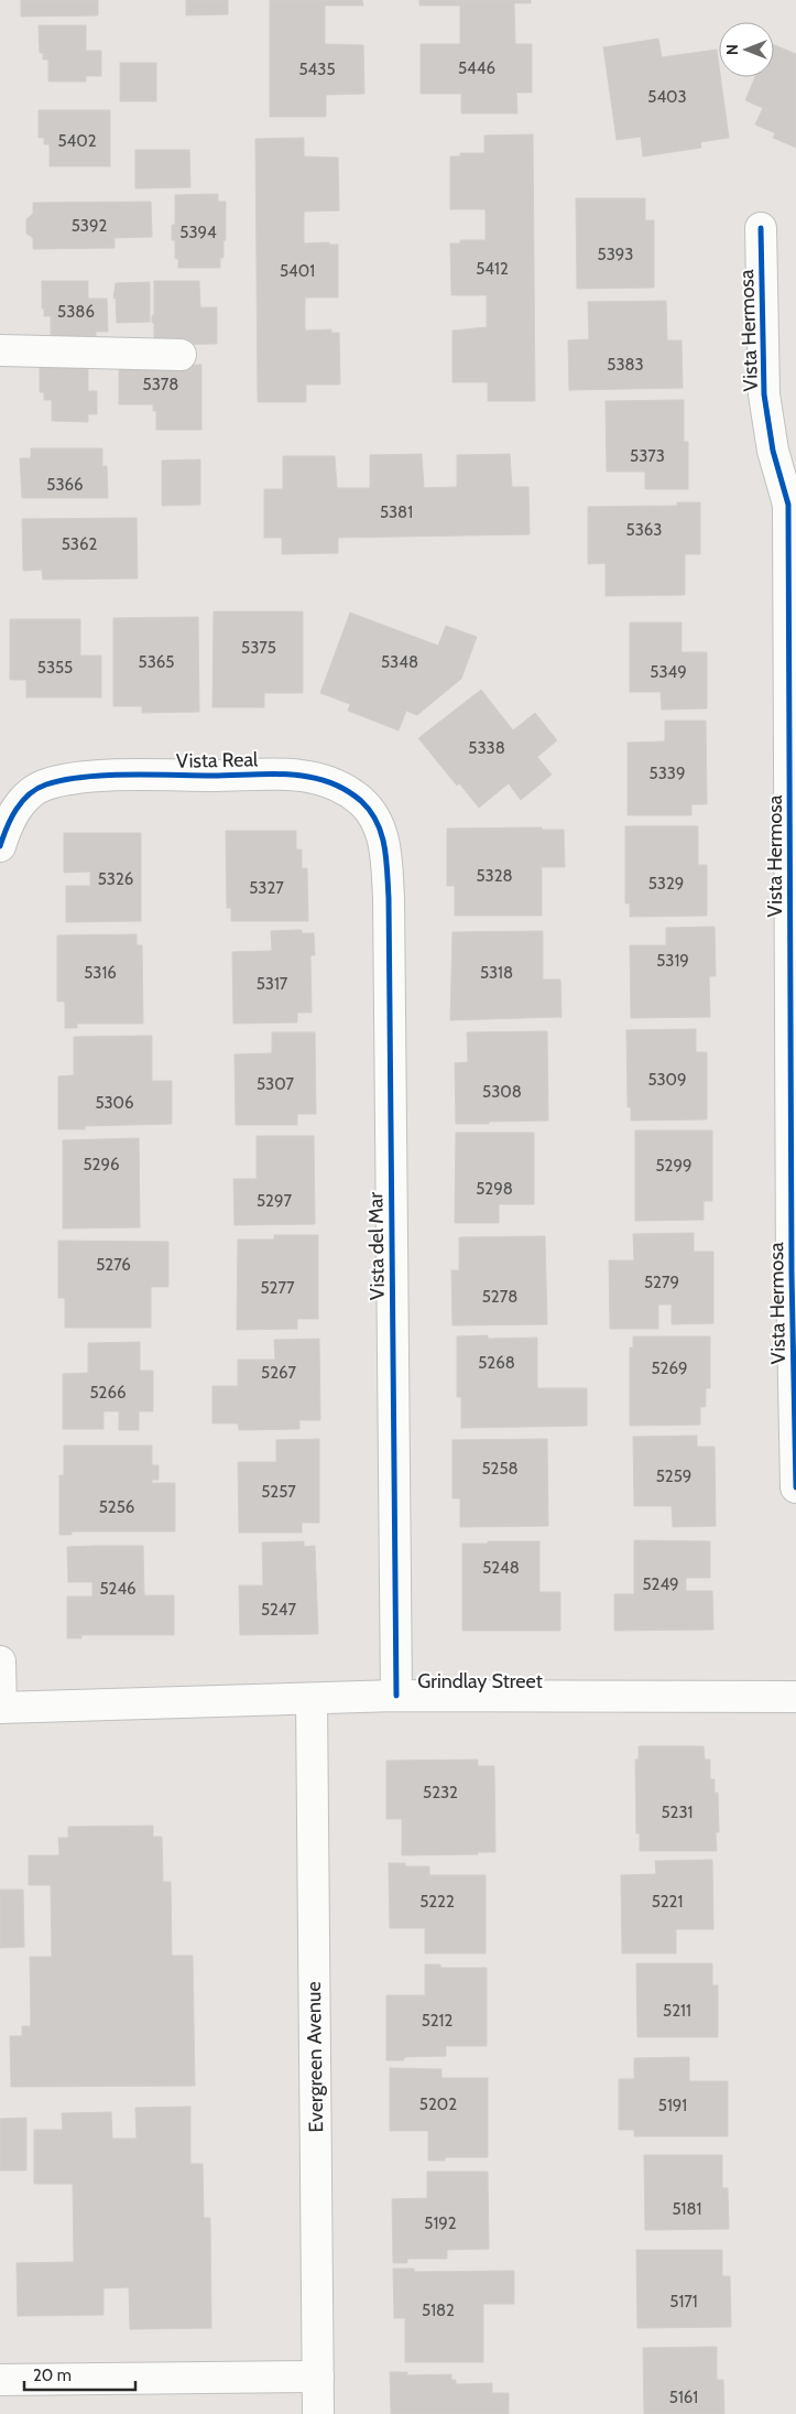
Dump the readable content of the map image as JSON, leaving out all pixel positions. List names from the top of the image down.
{
  "streets": {
    "street": [
      "Vista Hermosa",
      "Vista Real",
      "Vista del Mar",
      "Grindlay Street",
      "Evergreen Avenue"
    ]
  },
  "crossings": [
    ["Vista Real", "Vista del Mar"],
    ["Vista del Mar", "Grindlay Street"],
    ["Grindlay Street", "Evergreen Avenue"]
  ],
  "house_numbers": [
    "5446",
    "5435",
    "5403",
    "5402",
    "5392",
    "5394",
    "5393",
    "5412",
    "5401",
    "5386",
    "5383",
    "5378",
    "5373",
    "5366",
    "5381",
    "5363",
    "5362",
    "5375",
    "5365",
    "5348",
    "5355",
    "5349",
    "5338",
    "5339",
    "5328",
    "5326",
    "5329",
    "5327",
    "5319",
    "5316",
    "5318",
    "5317",
    "5309",
    "5307",
    "5308",
    "5306",
    "5296",
    "5299",
    "5298",
    "5297",
    "5276",
    "5279",
    "5277",
    "5278",
    "5268",
    "5269",
    "5267",
    "5266",
    "5258",
    "5259",
    "5257",
    "5256",
    "5248",
    "5249",
    "5246",
    "5247",
    "5232",
    "5231",
    "5222",
    "5221",
    "5211",
    "5212",
    "5202",
    "5191",
    "5181",
    "5192",
    "5171",
    "5182",
    "5161"
  ],
  "scale_bar": "20 m",
  "north": "left"
}
